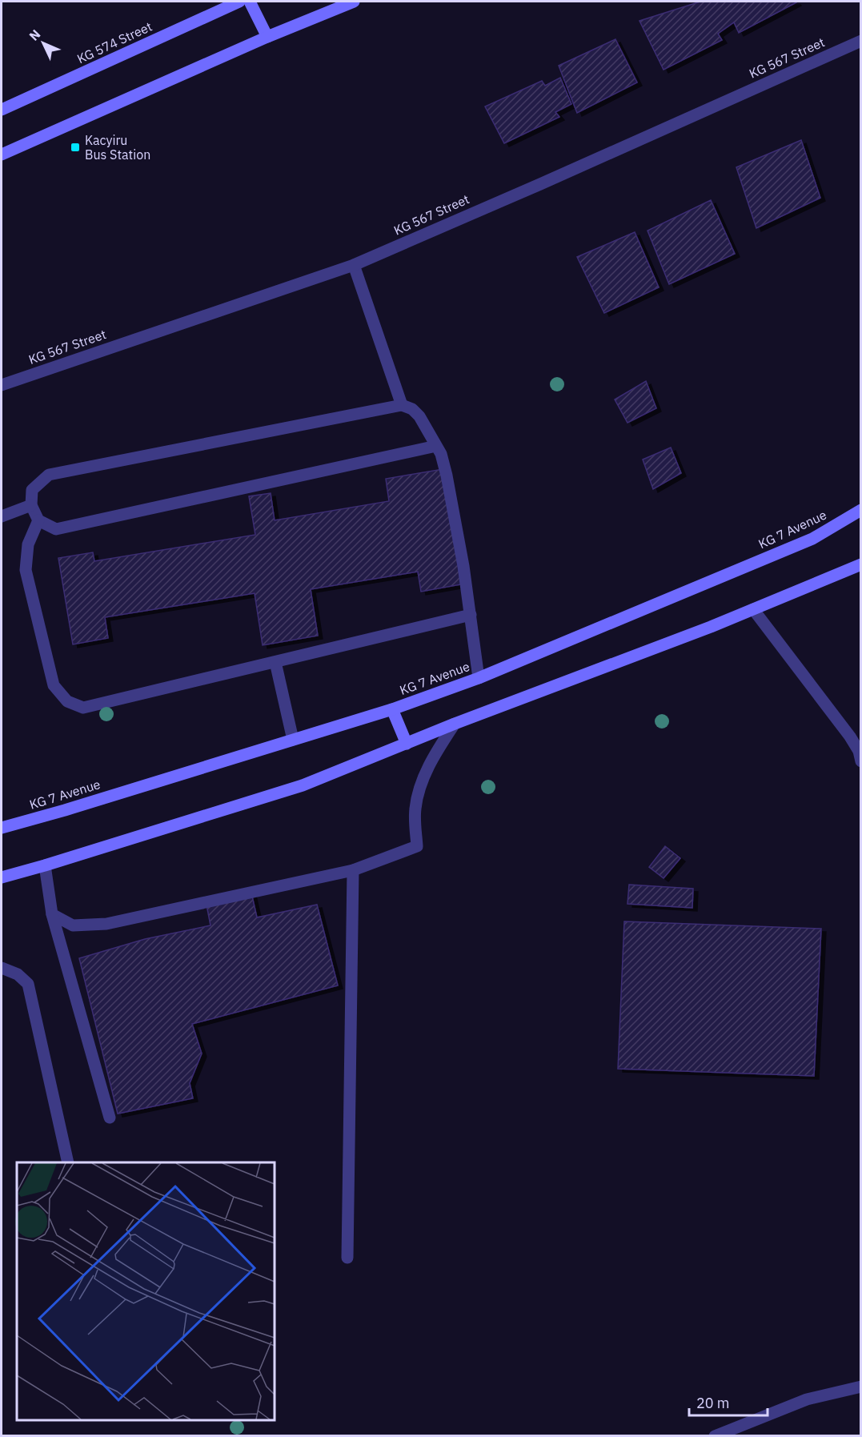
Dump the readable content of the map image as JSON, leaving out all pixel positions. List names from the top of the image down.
{
  "streets": {
    "main road": ["KG 574 Street", "KG 7 Avenue"],
    "street": ["KG 567 Street"]
  },
  "places": {
    "transit": ["Kacyiru Bus Station"]
  },
  "scale_bar": "20 m",
  "north": "top left"
}
